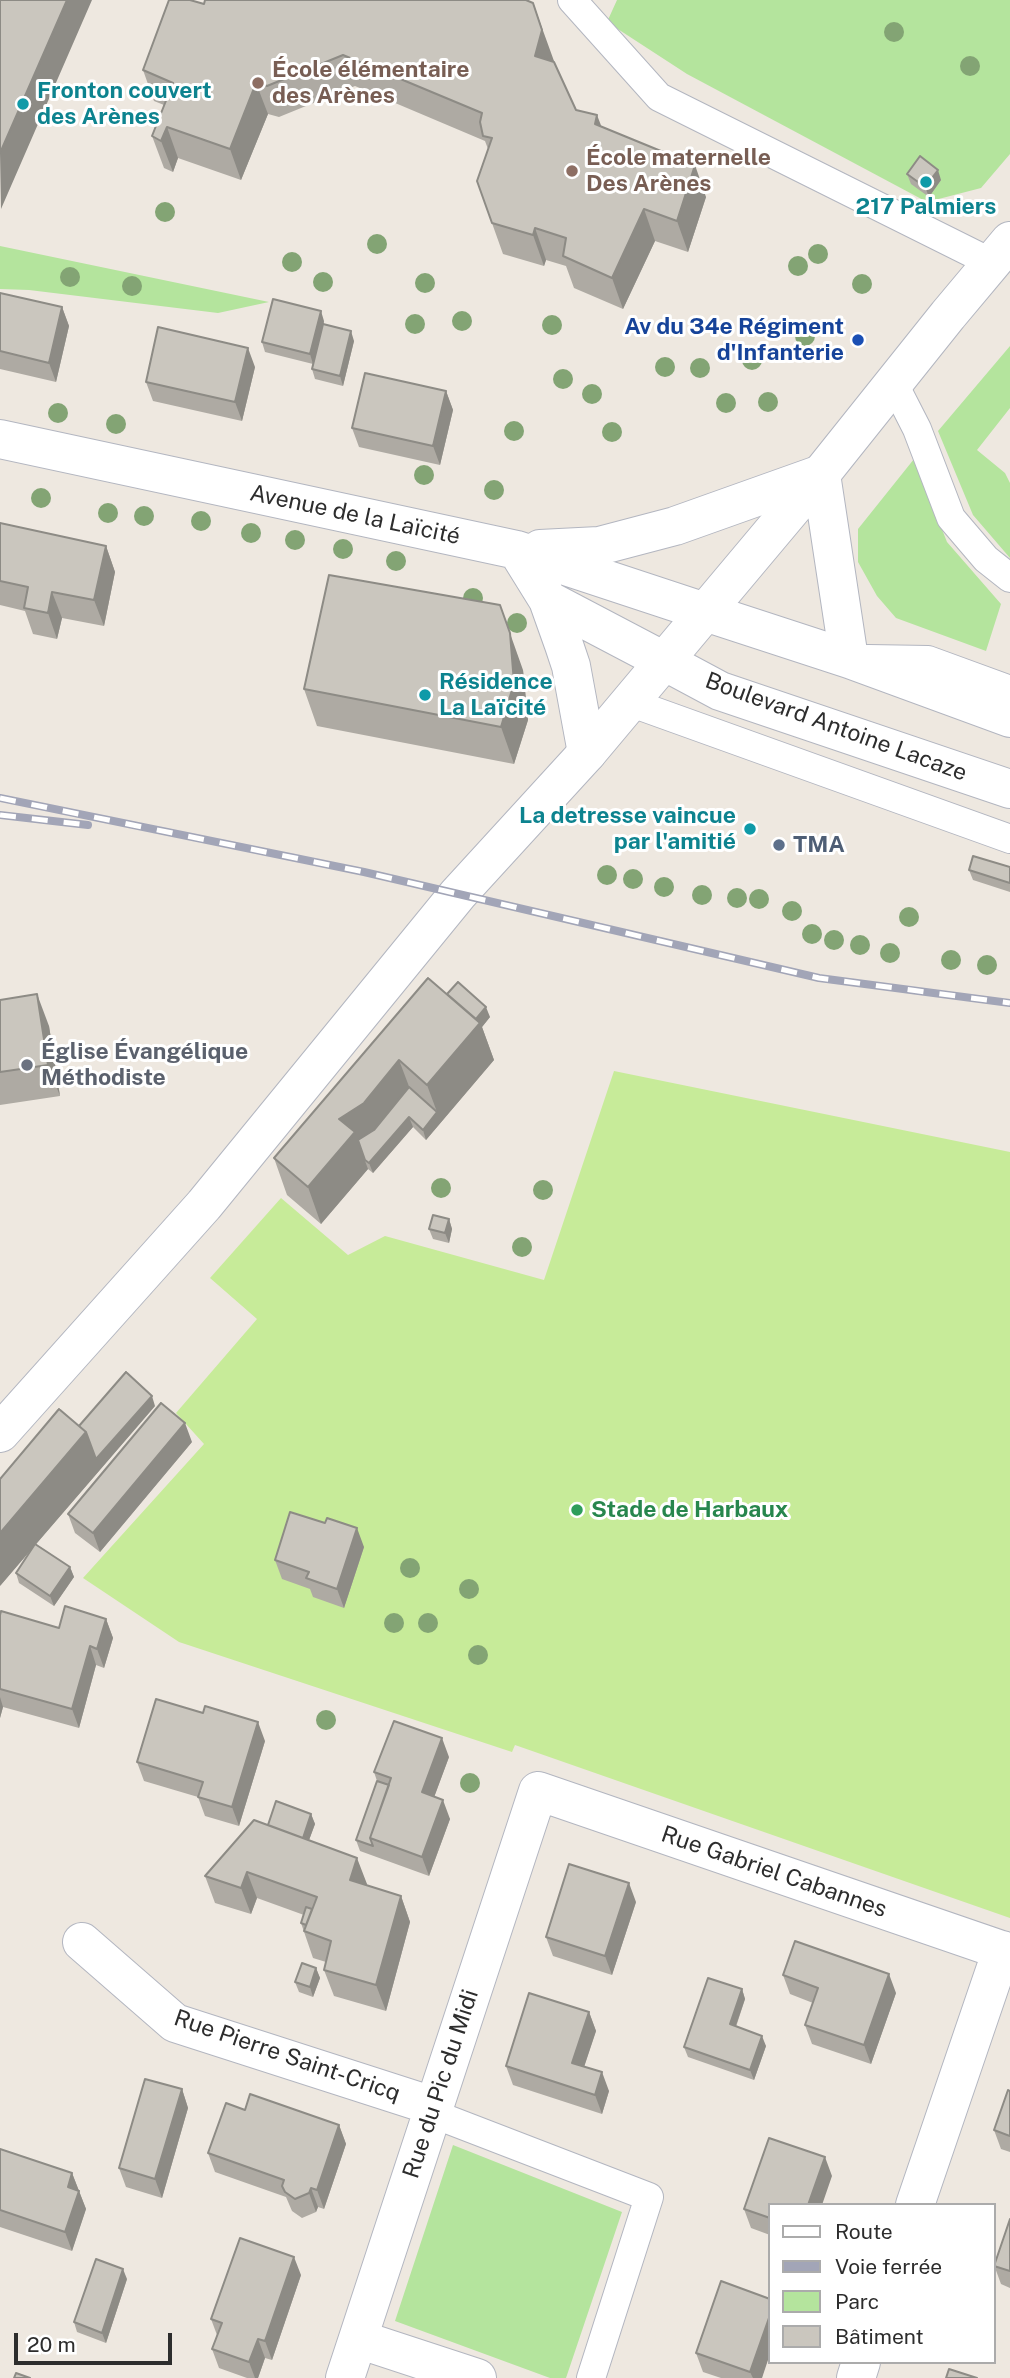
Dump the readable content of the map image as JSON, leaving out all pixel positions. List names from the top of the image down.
{
  "streets": {
    "street": [
      "Avenue de la Laïcité",
      "Boulevard Antoine Lacaze",
      "Rue Gabriel Cabannes",
      "Rue Pierre Saint-Cricq",
      "Rue du Pic du Midi"
    ]
  },
  "crossings": [
    ["Rue Gabriel Cabannes", "Rue du Pic du Midi"],
    ["Rue Pierre Saint-Cricq", "Rue du Pic du Midi"]
  ],
  "places": [
    "École élémentaire des Arènes",
    "Fronton couvert des Arènes",
    "École maternelle Des Arènes",
    "217 Palmiers",
    "Av du 34e Régiment d'Infanterie",
    "Résidence La Laïcité",
    "La detresse vaincue par l'amitié",
    "TMA",
    "Église Évangélique Méthodiste",
    "Stade de Harbaux"
  ],
  "legend": [
    "Route",
    "Voie ferrée",
    "Parc",
    "Bâtiment"
  ],
  "scale_bar": "20 m"
}
